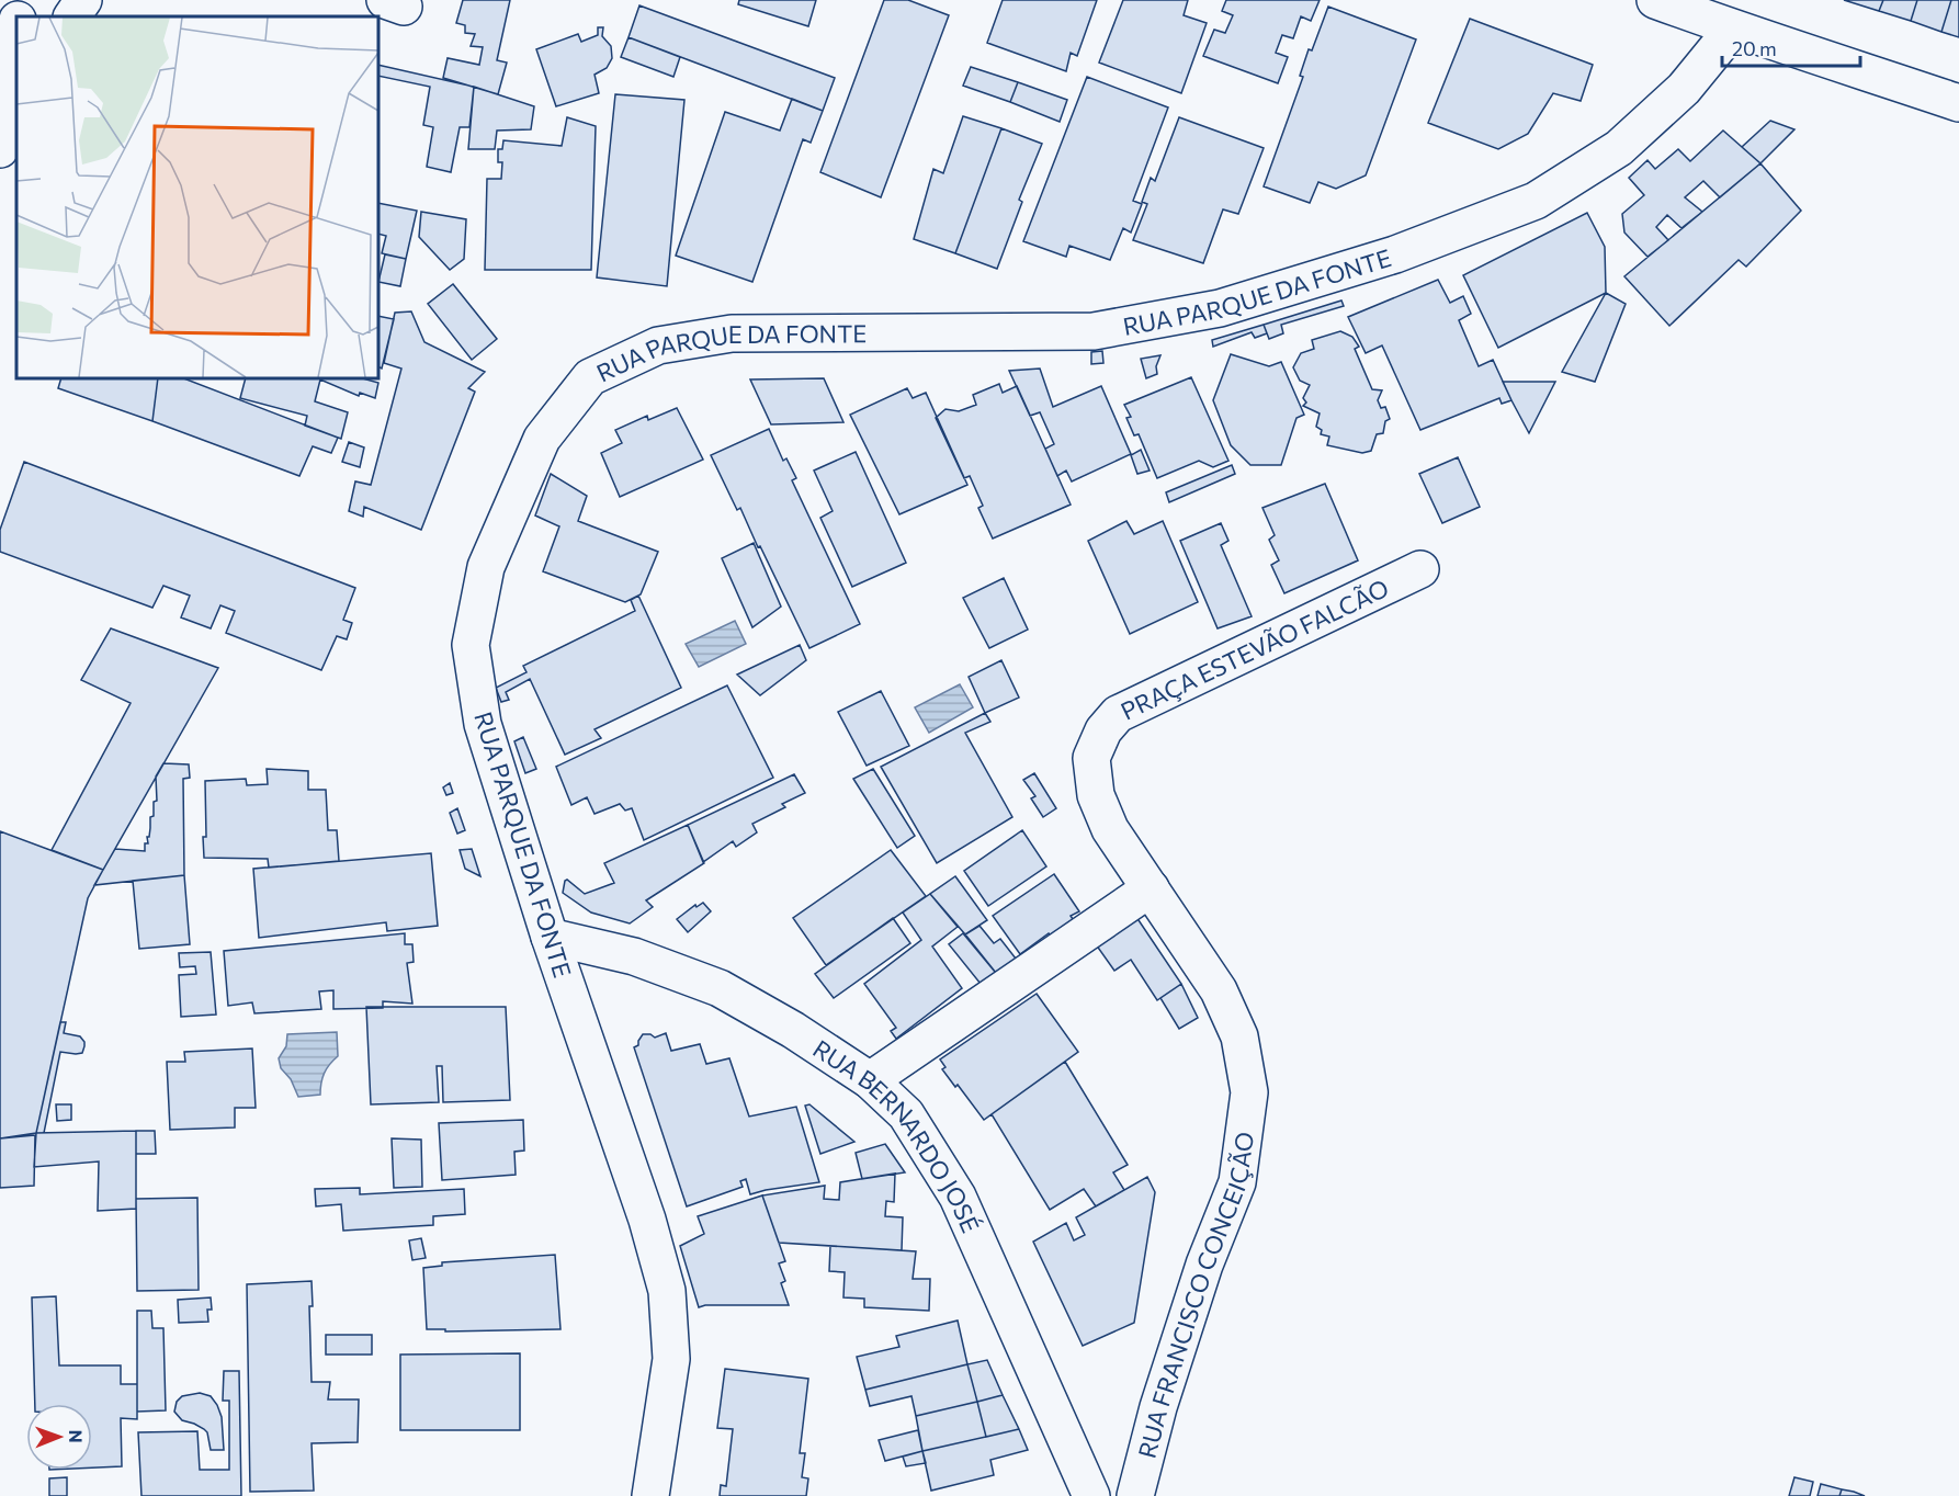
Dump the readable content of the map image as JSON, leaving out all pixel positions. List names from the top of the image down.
{
  "streets": {
    "street": [
      "RUA PARQUE DA FONTE",
      "PRAÇA ESTEVÃO FALCÃO",
      "RUA BERNARDO JOSÉ",
      "RUA FRANCISCO CONCEIÇÃO"
    ]
  },
  "crossings": [
    ["RUA PARQUE DA FONTE", "RUA BERNARDO JOSÉ"],
    ["PRAÇA ESTEVÃO FALCÃO", "RUA FRANCISCO CONCEIÇÃO"]
  ],
  "scale_bar": "20 m",
  "north": "right"
}
